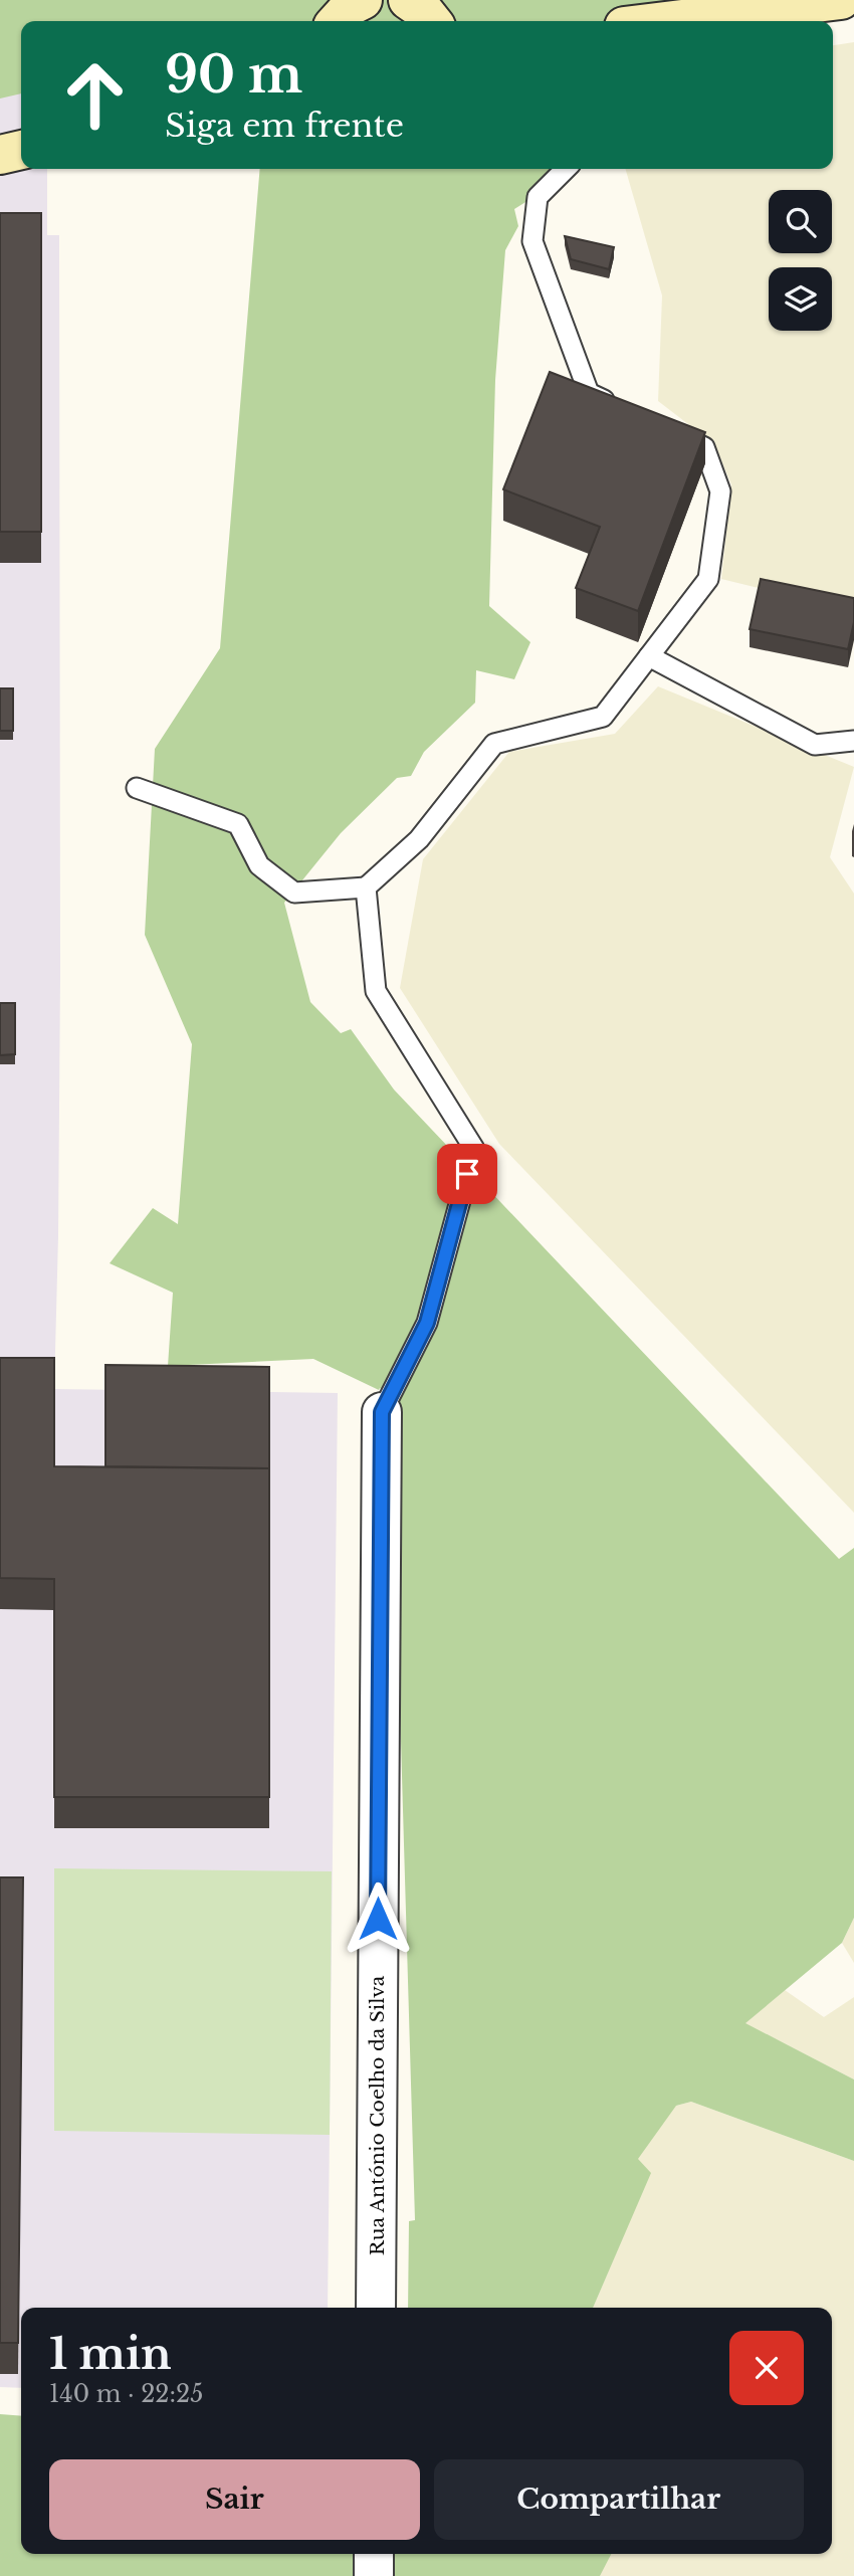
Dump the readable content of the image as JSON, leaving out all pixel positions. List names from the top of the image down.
{
  "streets": {
    "street": ["Rua António Coelho da Silva"]
  },
  "page": {
    "turn": ["90 m", "Siga em frente"],
    "heading": ["1 min", "140 m · 22:25"],
    "buttons": ["Sair", "Compartilhar"]
  }
}
